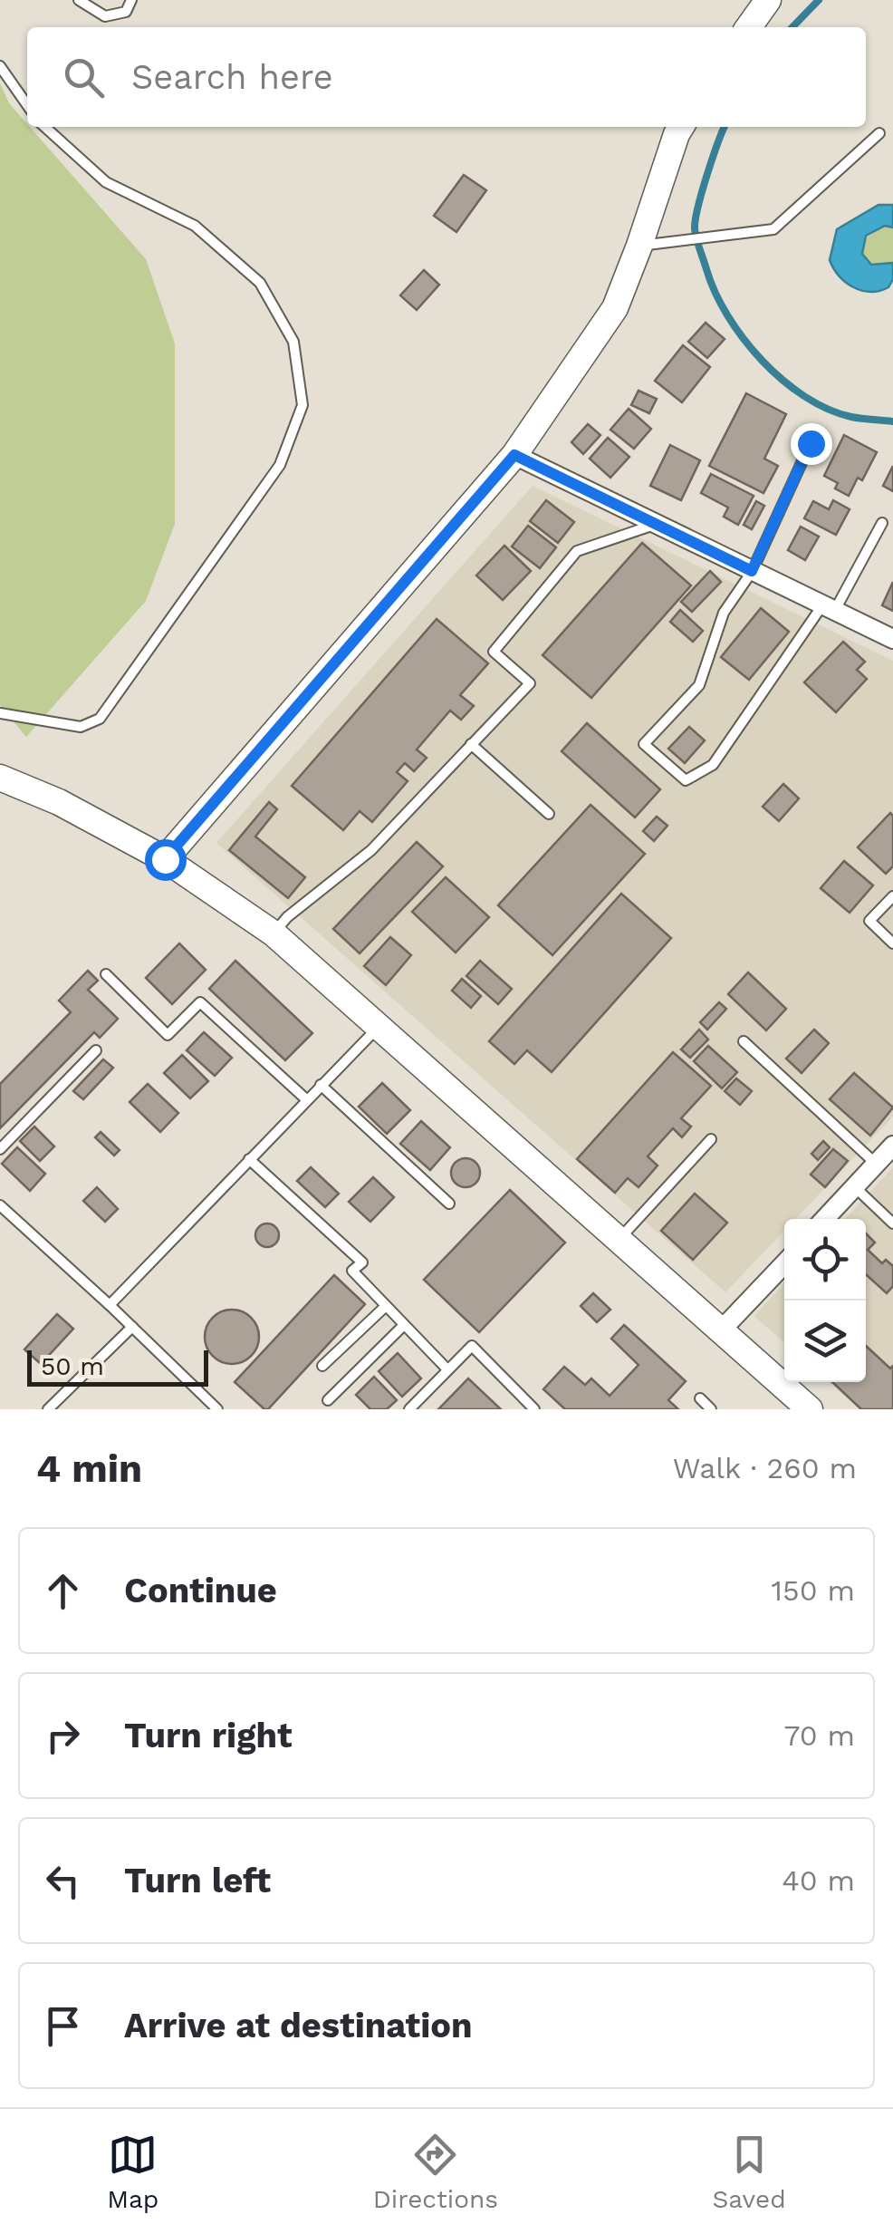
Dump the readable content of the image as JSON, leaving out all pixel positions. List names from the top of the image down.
{
  "scale_bar": "50 m",
  "page": {
    "search": "Search here",
    "scale": "50 m",
    "heading": ["4 min", "Walk · 260 m"],
    "list": [
      ["Continue", "150 m"],
      ["Turn right", "70 m"],
      ["Turn left", "40 m"],
      "Arrive at destination"
    ],
    "nav": ["Map", "Directions", "Saved"]
  }
}
